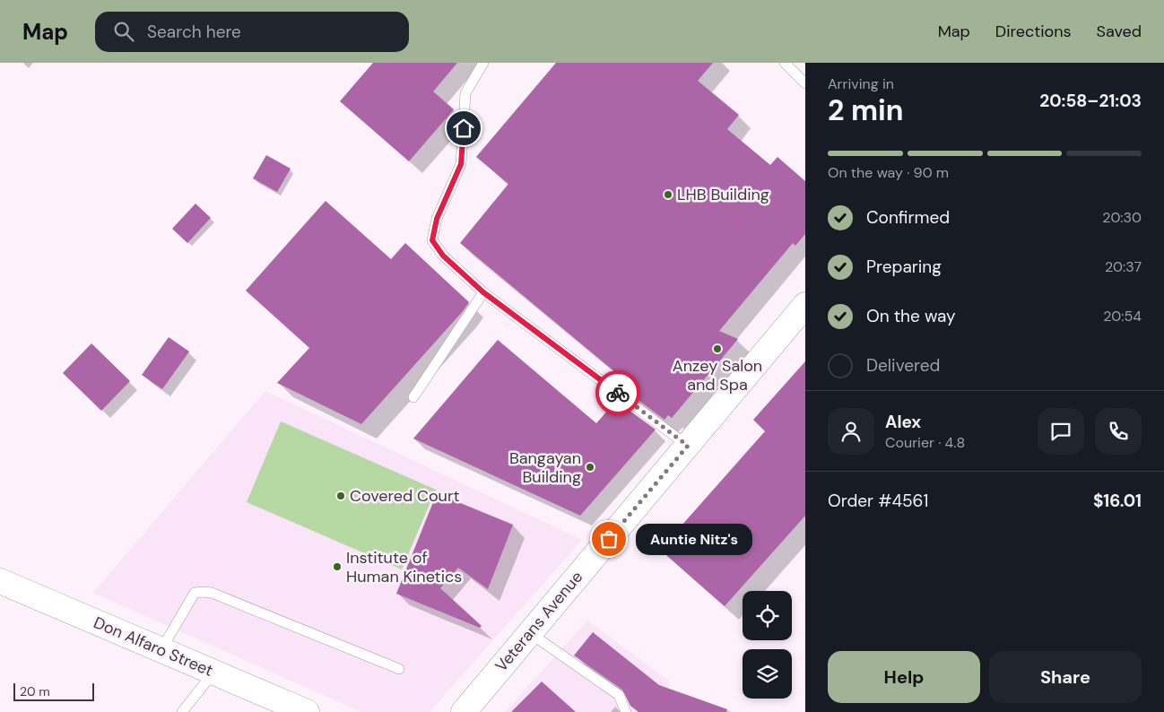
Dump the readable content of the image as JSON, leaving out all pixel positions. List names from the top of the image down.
{
  "streets": {
    "main road": ["Veterans Avenue", "Don Alfaro Street"]
  },
  "places": [
    "LHB Building",
    "Anzey Salon and Spa",
    "Bangayan Building",
    "Covered Court",
    "Auntie Nitz's",
    "Institute of Human Kinetics"
  ],
  "scale_bar": "20 m",
  "page": {
    "header": "Map",
    "search": "Search here",
    "nav": ["Map", "Directions", "Saved"],
    "heading": ["2 min", "Arriving in", "20:58–21:03"],
    "panel": [
      "Alex",
      "Courier · 4.8",
      "Order #4561",
      "$16.01"
    ],
    "bar": "On the way · 90 m",
    "list": [
      ["Confirmed", "20:30"],
      ["Preparing", "20:37"],
      ["On the way", "20:54"],
      "Delivered"
    ],
    "bubble": "Auntie Nitz's",
    "buttons": ["Help", "Share"],
    "scale": "20 m"
  }
}
